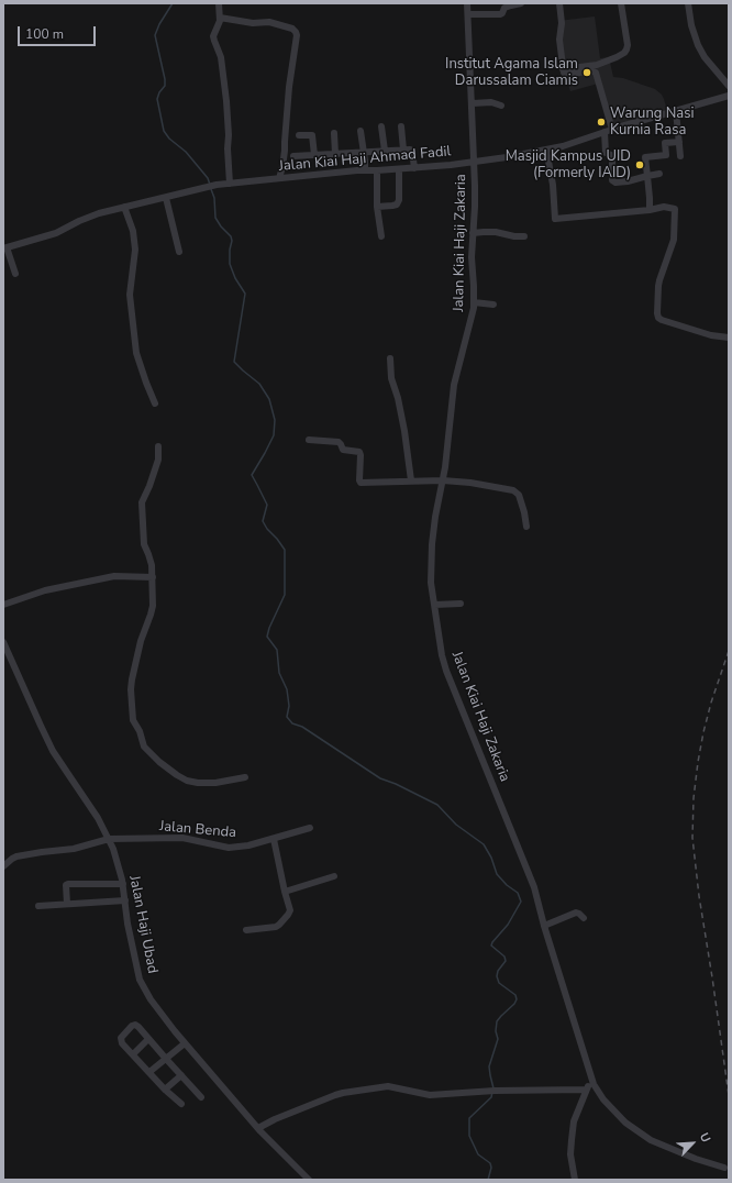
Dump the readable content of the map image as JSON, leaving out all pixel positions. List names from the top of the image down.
{
  "streets": {
    "street": [
      "Jalan Kiai Haji Ahmad Fadil",
      "Jalan Kiai Haji Zakaria",
      "Jalan Benda",
      "Jalan Haji Ubad"
    ]
  },
  "crossings": [
    ["Jalan Kiai Haji Ahmad Fadil", "Jalan Kiai Haji Zakaria"],
    ["Jalan Benda", "Jalan Haji Ubad"]
  ],
  "places": ["Institut Agama Islam Darussalam Ciamis", "Warung Nasi Kurnia Rasa", "Masjid Kampus UID (Formerly IAID)"],
  "scale_bar": "100 m",
  "north": "top right"
}
